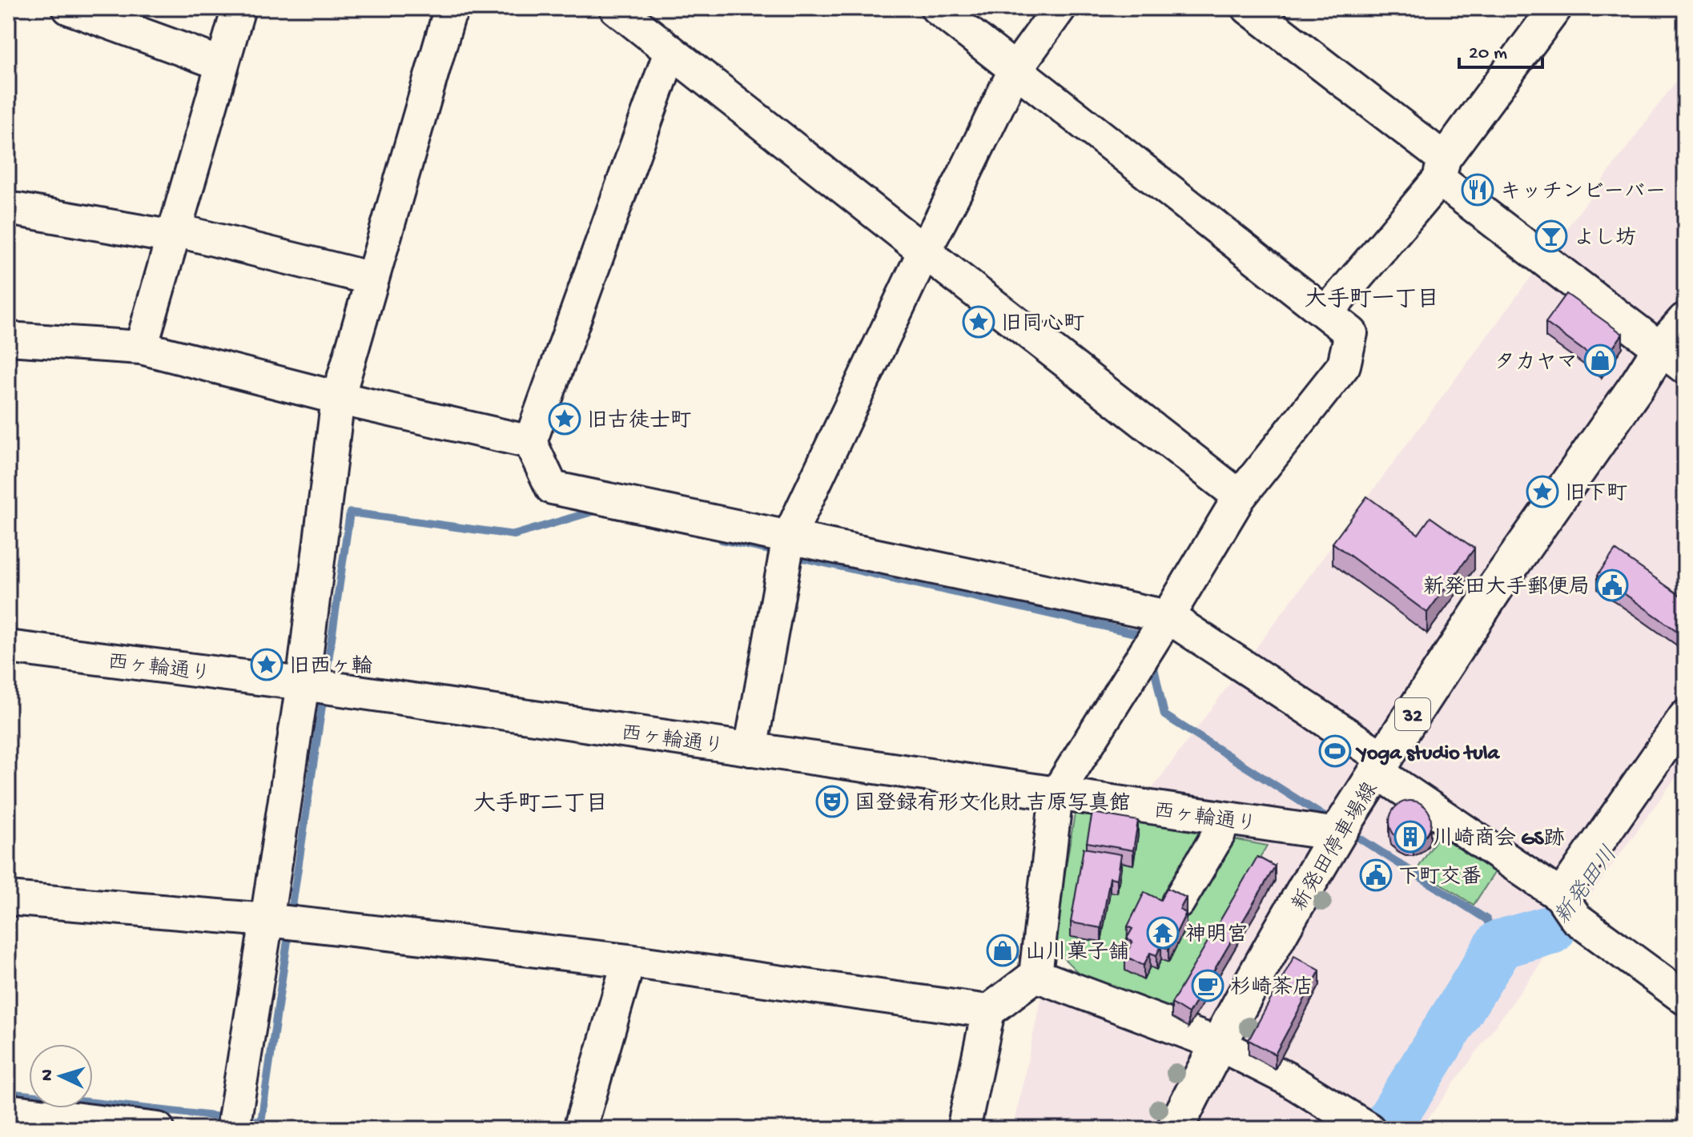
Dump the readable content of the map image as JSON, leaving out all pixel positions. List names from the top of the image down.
{
  "streets": {
    "main road": ["32", "新発田停車場線"],
    "street": ["西ヶ輪通り"]
  },
  "crossings": [
    ["西ヶ輪通り", "新発田停車場線"]
  ],
  "districts": ["大手町一丁目", "大手町二丁目"],
  "water": ["新発田川"],
  "places": {
    "restaurant": ["キッチンビーバー"],
    "bar": ["よし坊"],
    "place": [
      "旧同心町",
      "旧古徒士町",
      "旧下町",
      "旧西ヶ輪"
    ],
    "shop": ["タカヤマ", "山川菓子舗"],
    "public building": ["新発田大手郵便局", "下町交番"],
    "sports": ["Yoga studio tula"],
    "theatre": ["国登録有形文化財 吉原写真館"],
    "building": ["川崎商会 GS跡"],
    "temple": ["神明宮"],
    "cafe": ["杉崎茶店"]
  },
  "scale_bar": "20 m",
  "north": "left"
}
